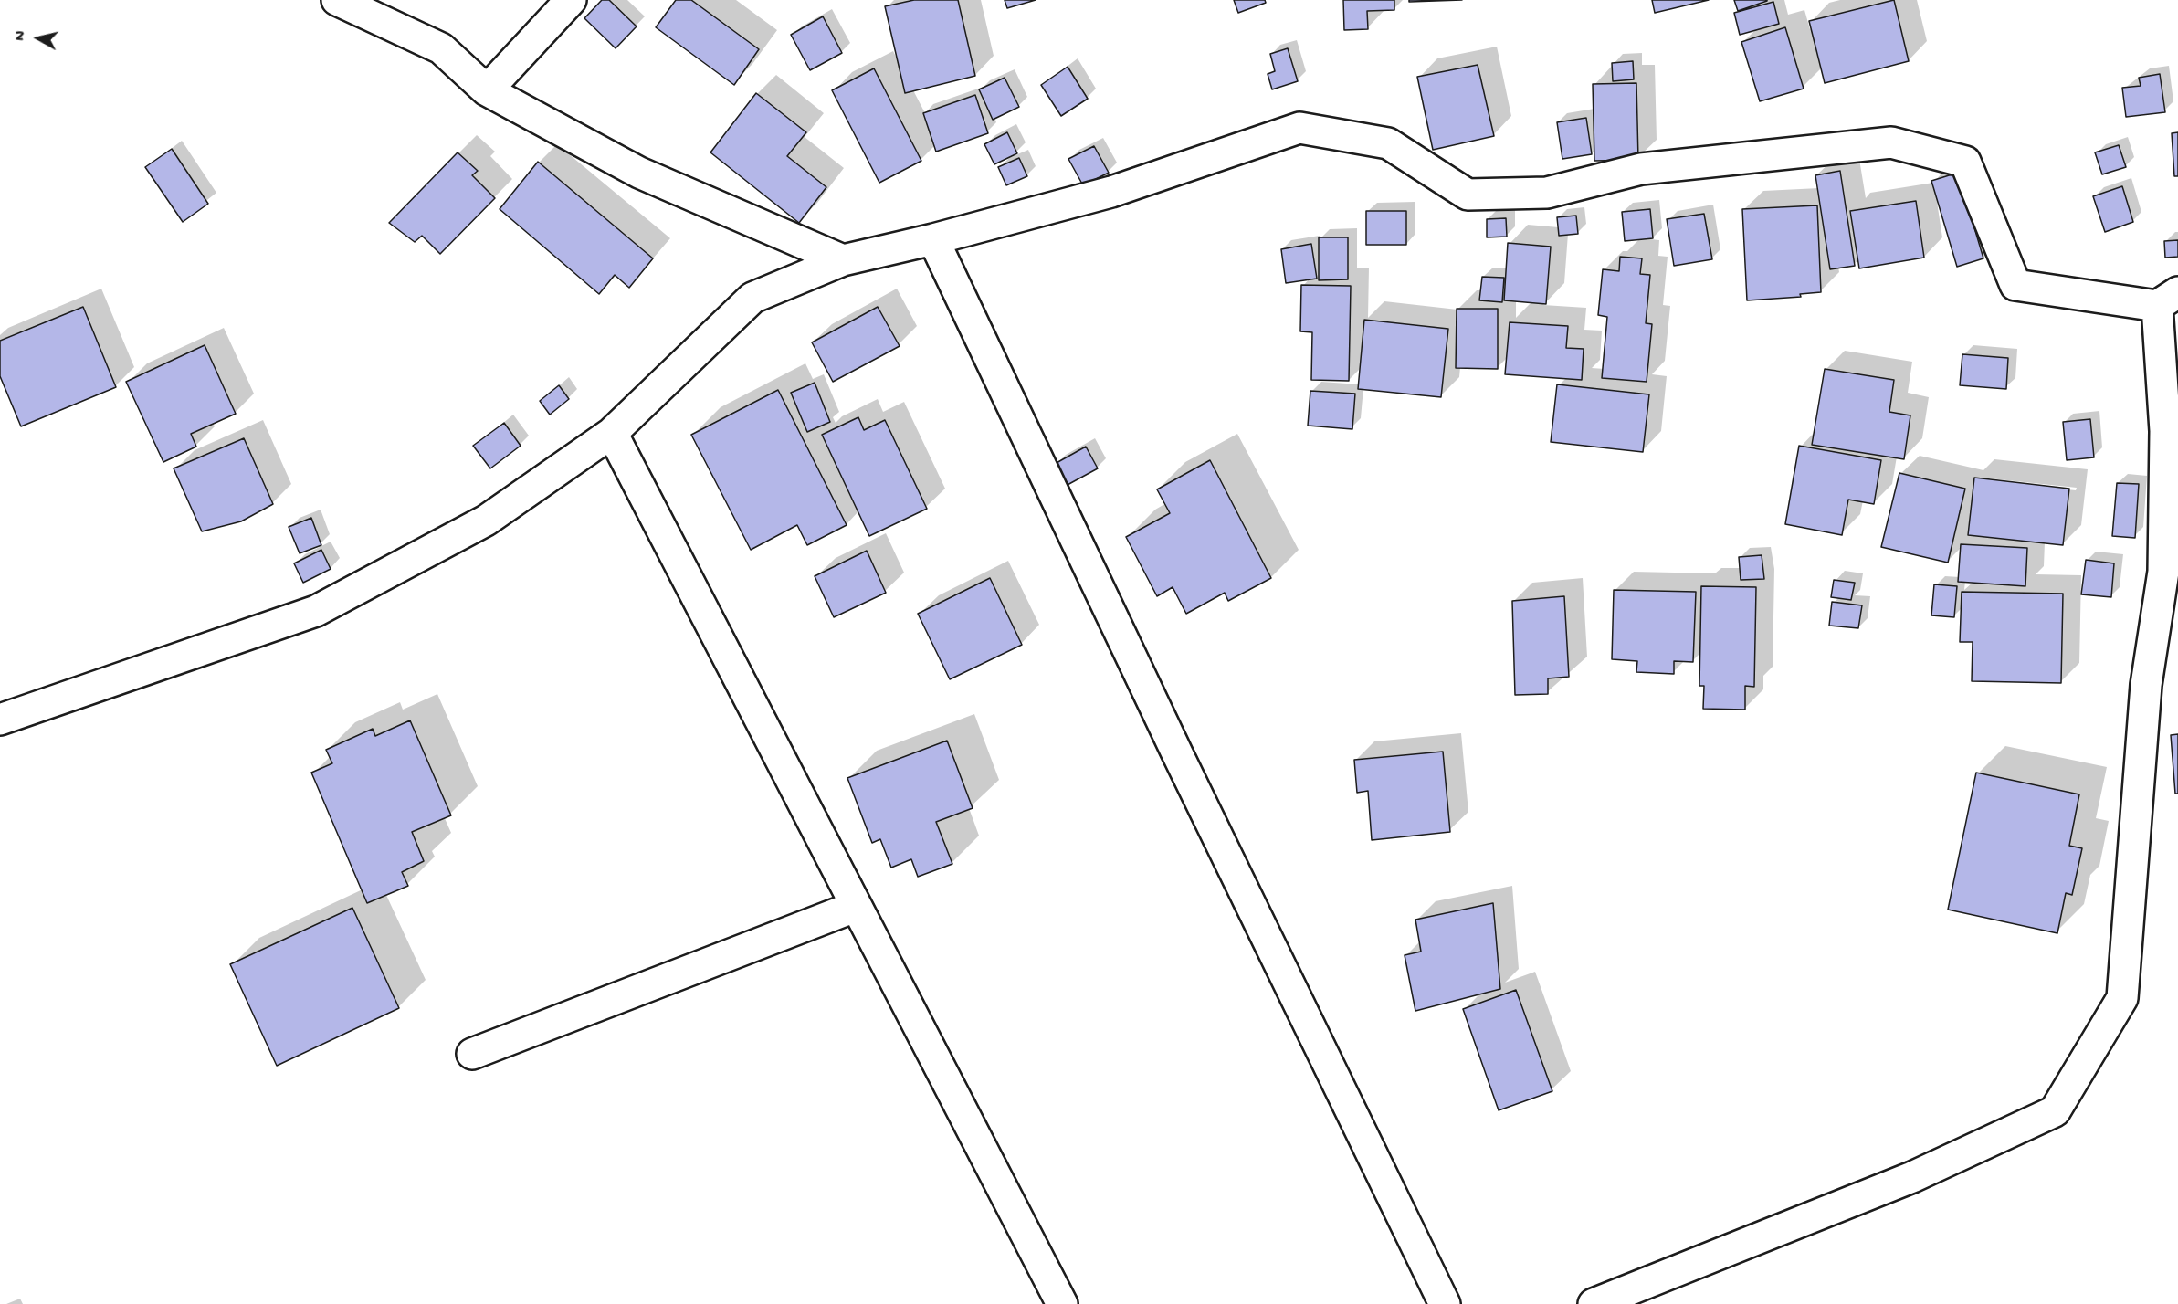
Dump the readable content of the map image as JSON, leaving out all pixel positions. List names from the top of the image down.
{
  "north": "left"
}
